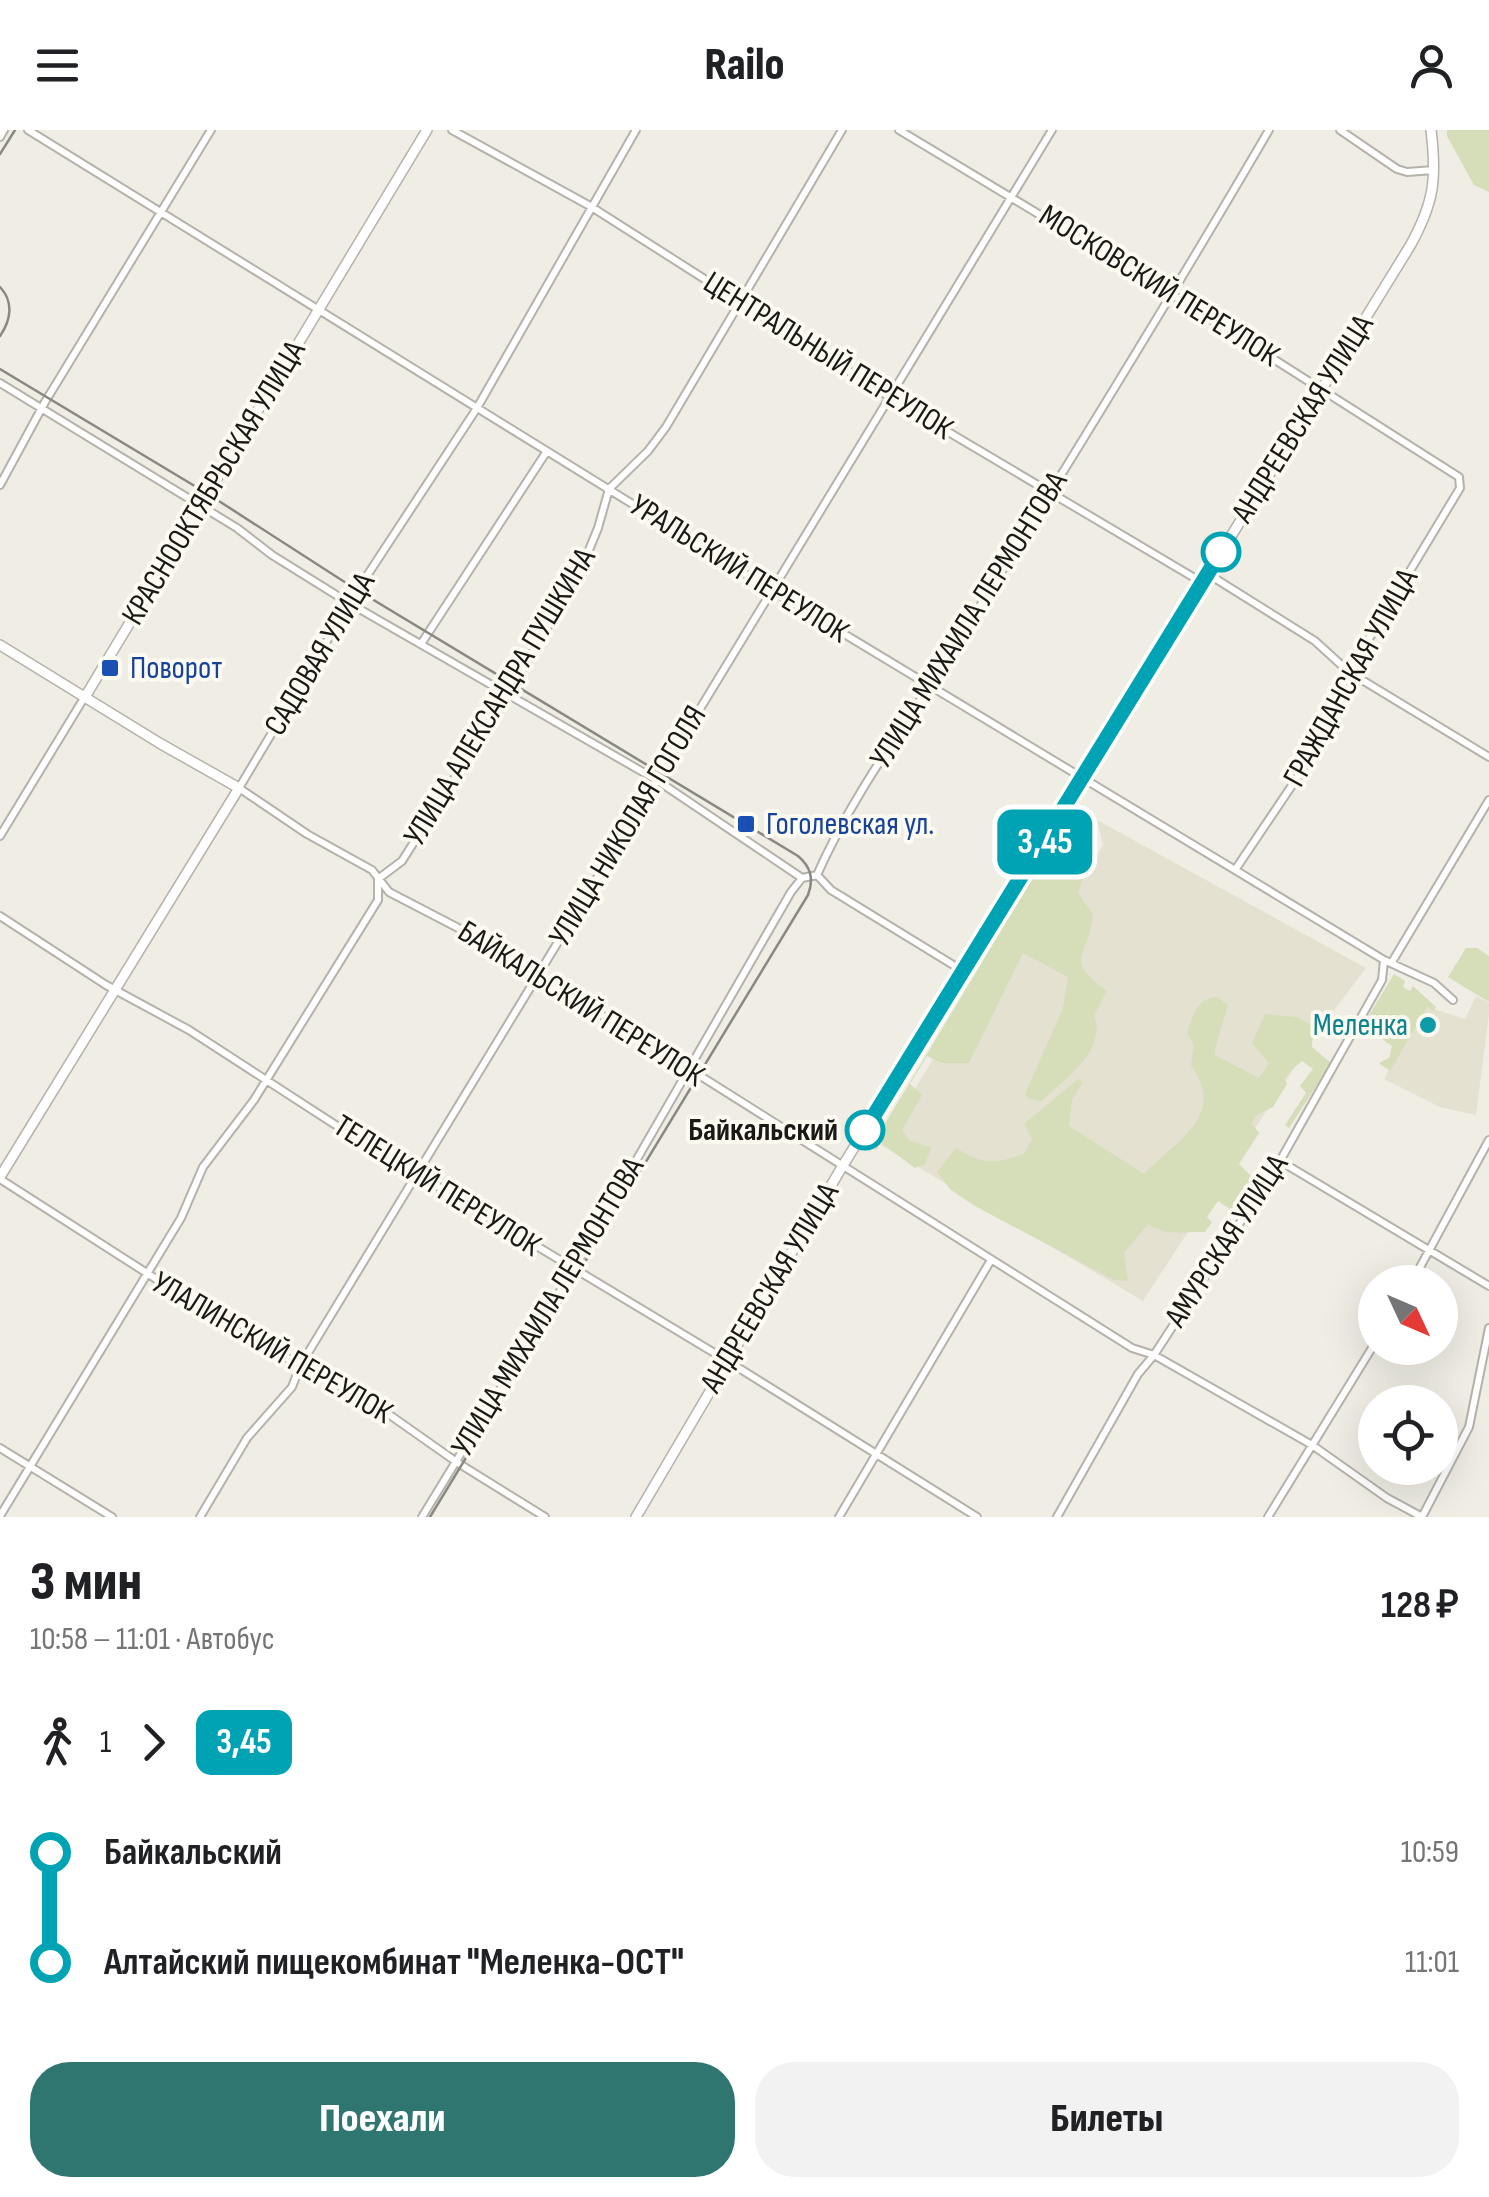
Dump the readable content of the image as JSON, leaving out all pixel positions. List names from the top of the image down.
{
  "streets": {
    "street": [
      "МОСКОВСКИЙ ПЕРЕУЛОК",
      "ЦЕНТРАЛЬНЫЙ ПЕРЕУЛОК",
      "АНДРЕЕВСКАЯ УЛИЦА",
      "КРАСНООКТЯБРЬСКАЯ УЛИЦА",
      "УРАЛЬСКИЙ ПЕРЕУЛОК",
      "УЛИЦА МИХАИЛА ЛЕРМОНТОВА",
      "САДОВАЯ УЛИЦА",
      "ГРАЖДАНСКАЯ УЛИЦА",
      "УЛИЦА АЛЕКСАНДРА ПУШКИНА",
      "УЛИЦА НИКОЛАЯ ГОГОЛЯ",
      "БАЙКАЛЬСКИЙ ПЕРЕУЛОК",
      "ТЕЛЕЦКИЙ ПЕРЕУЛОК",
      "АМУРСКАЯ УЛИЦА",
      "УЛАЛИНСКИЙ ПЕРЕУЛОК"
    ]
  },
  "crossings": [
    ["МОСКОВСКИЙ ПЕРЕУЛОК", "АНДРЕЕВСКАЯ УЛИЦА"],
    ["МОСКОВСКИЙ ПЕРЕУЛОК", "УЛИЦА МИХАИЛА ЛЕРМОНТОВА"],
    ["МОСКОВСКИЙ ПЕРЕУЛОК", "ГРАЖДАНСКАЯ УЛИЦА"],
    ["МОСКОВСКИЙ ПЕРЕУЛОК", "УЛИЦА НИКОЛАЯ ГОГОЛЯ"],
    ["ЦЕНТРАЛЬНЫЙ ПЕРЕУЛОК", "АНДРЕЕВСКАЯ УЛИЦА"],
    ["ЦЕНТРАЛЬНЫЙ ПЕРЕУЛОК", "УЛИЦА МИХАИЛА ЛЕРМОНТОВА"],
    ["ЦЕНТРАЛЬНЫЙ ПЕРЕУЛОК", "САДОВАЯ УЛИЦА"],
    ["ЦЕНТРАЛЬНЫЙ ПЕРЕУЛОК", "ГРАЖДАНСКАЯ УЛИЦА"],
    ["ЦЕНТРАЛЬНЫЙ ПЕРЕУЛОК", "УЛИЦА АЛЕКСАНДРА ПУШКИНА"],
    ["ЦЕНТРАЛЬНЫЙ ПЕРЕУЛОК", "УЛИЦА НИКОЛАЯ ГОГОЛЯ"],
    ["АНДРЕЕВСКАЯ УЛИЦА", "УРАЛЬСКИЙ ПЕРЕУЛОК"],
    ["АНДРЕЕВСКАЯ УЛИЦА", "БАЙКАЛЬСКИЙ ПЕРЕУЛОК"],
    ["АНДРЕЕВСКАЯ УЛИЦА", "ТЕЛЕЦКИЙ ПЕРЕУЛОК"],
    ["КРАСНООКТЯБРЬСКАЯ УЛИЦА", "УРАЛЬСКИЙ ПЕРЕУЛОК"],
    ["КРАСНООКТЯБРЬСКАЯ УЛИЦА", "БАЙКАЛЬСКИЙ ПЕРЕУЛОК"],
    ["УРАЛЬСКИЙ ПЕРЕУЛОК", "УЛИЦА МИХАИЛА ЛЕРМОНТОВА"],
    ["УРАЛЬСКИЙ ПЕРЕУЛОК", "САДОВАЯ УЛИЦА"],
    ["УРАЛЬСКИЙ ПЕРЕУЛОК", "ГРАЖДАНСКАЯ УЛИЦА"],
    ["УРАЛЬСКИЙ ПЕРЕУЛОК", "УЛИЦА АЛЕКСАНДРА ПУШКИНА"],
    ["УРАЛЬСКИЙ ПЕРЕУЛОК", "УЛИЦА НИКОЛАЯ ГОГОЛЯ"],
    ["УРАЛЬСКИЙ ПЕРЕУЛОК", "АМУРСКАЯ УЛИЦА"],
    ["УЛИЦА МИХАИЛА ЛЕРМОНТОВА", "БАЙКАЛЬСКИЙ ПЕРЕУЛОК"],
    ["УЛИЦА МИХАИЛА ЛЕРМОНТОВА", "ТЕЛЕЦКИЙ ПЕРЕУЛОК"],
    ["УЛИЦА МИХАИЛА ЛЕРМОНТОВА", "УЛАЛИНСКИЙ ПЕРЕУЛОК"],
    ["САДОВАЯ УЛИЦА", "БАЙКАЛЬСКИЙ ПЕРЕУЛОК"],
    ["САДОВАЯ УЛИЦА", "ТЕЛЕЦКИЙ ПЕРЕУЛОК"],
    ["САДОВАЯ УЛИЦА", "УЛАЛИНСКИЙ ПЕРЕУЛОК"],
    ["УЛИЦА АЛЕКСАНДРА ПУШКИНА", "БАЙКАЛЬСКИЙ ПЕРЕУЛОК"],
    ["УЛИЦА АЛЕКСАНДРА ПУШКИНА", "ТЕЛЕЦКИЙ ПЕРЕУЛОК"],
    ["УЛИЦА АЛЕКСАНДРА ПУШКИНА", "УЛАЛИНСКИЙ ПЕРЕУЛОК"],
    ["УЛИЦА НИКОЛАЯ ГОГОЛЯ", "БАЙКАЛЬСКИЙ ПЕРЕУЛОК"],
    ["УЛИЦА НИКОЛАЯ ГОГОЛЯ", "ТЕЛЕЦКИЙ ПЕРЕУЛОК"],
    ["УЛИЦА НИКОЛАЯ ГОГОЛЯ", "УЛАЛИНСКИЙ ПЕРЕУЛОК"],
    ["БАЙКАЛЬСКИЙ ПЕРЕУЛОК", "АМУРСКАЯ УЛИЦА"]
  ],
  "places": {
    "transit": ["Поворот", "Гоголевская ул."],
    "other": ["Меленка", "Байкальский"]
  },
  "lines": ["bus line 3,45"],
  "north": "bottom right",
  "page": {
    "header": "Railo",
    "on_map": "3,45",
    "heading": ["3 мин", "10:58 – 11:01 · Автобус", "128 ₽"],
    "legs": ["1", "3,45"],
    "list": [
      {
        "name": "Байкальский",
        "value": "10:59"
      },
      {
        "name": "Алтайский пищекомбинат \"Меленка-ОСТ\"",
        "value": "11:01"
      }
    ],
    "buttons": ["Поехали", "Билеты"]
  }
}
